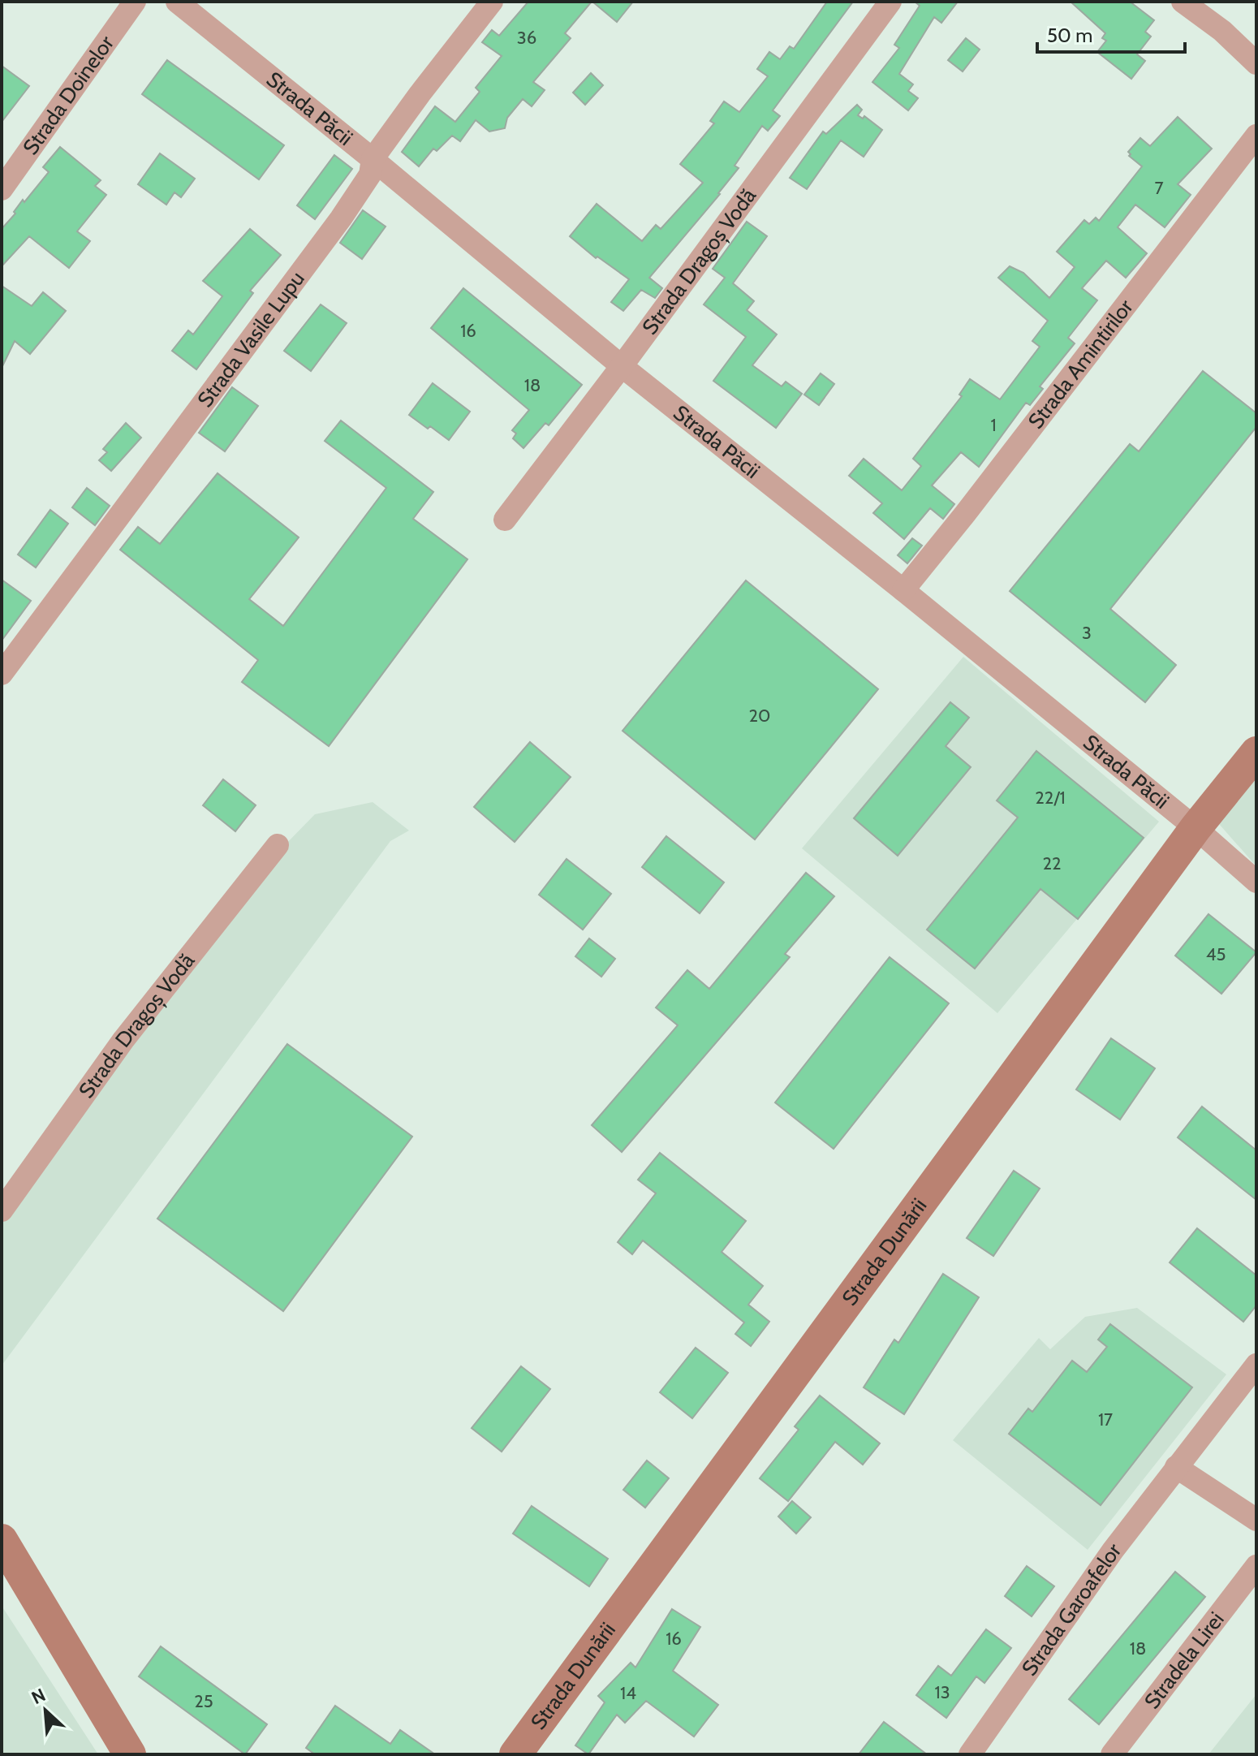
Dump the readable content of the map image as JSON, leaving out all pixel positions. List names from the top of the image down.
{
  "streets": {
    "main road": ["Strada Dunării"],
    "street": [
      "Strada Doinelor",
      "Strada Păcii",
      "Strada Dragoș Vodă",
      "Strada Vasile Lupu",
      "Strada Amintirilor",
      "Strada Garoafelor",
      "Stradela Lirei"
    ]
  },
  "crossings": [
    ["Strada Păcii", "Strada Dragoș Vodă"],
    ["Strada Păcii", "Strada Vasile Lupu"],
    ["Strada Păcii", "Strada Amintirilor"],
    ["Strada Păcii", "Strada Dunării"]
  ],
  "house_numbers": [
    "36",
    "7",
    "16",
    "18",
    "1",
    "3",
    "20",
    "22/1",
    "22",
    "45",
    "17",
    "16",
    "18",
    "13",
    "14",
    "25"
  ],
  "scale_bar": "50 m",
  "north": "top left"
}
